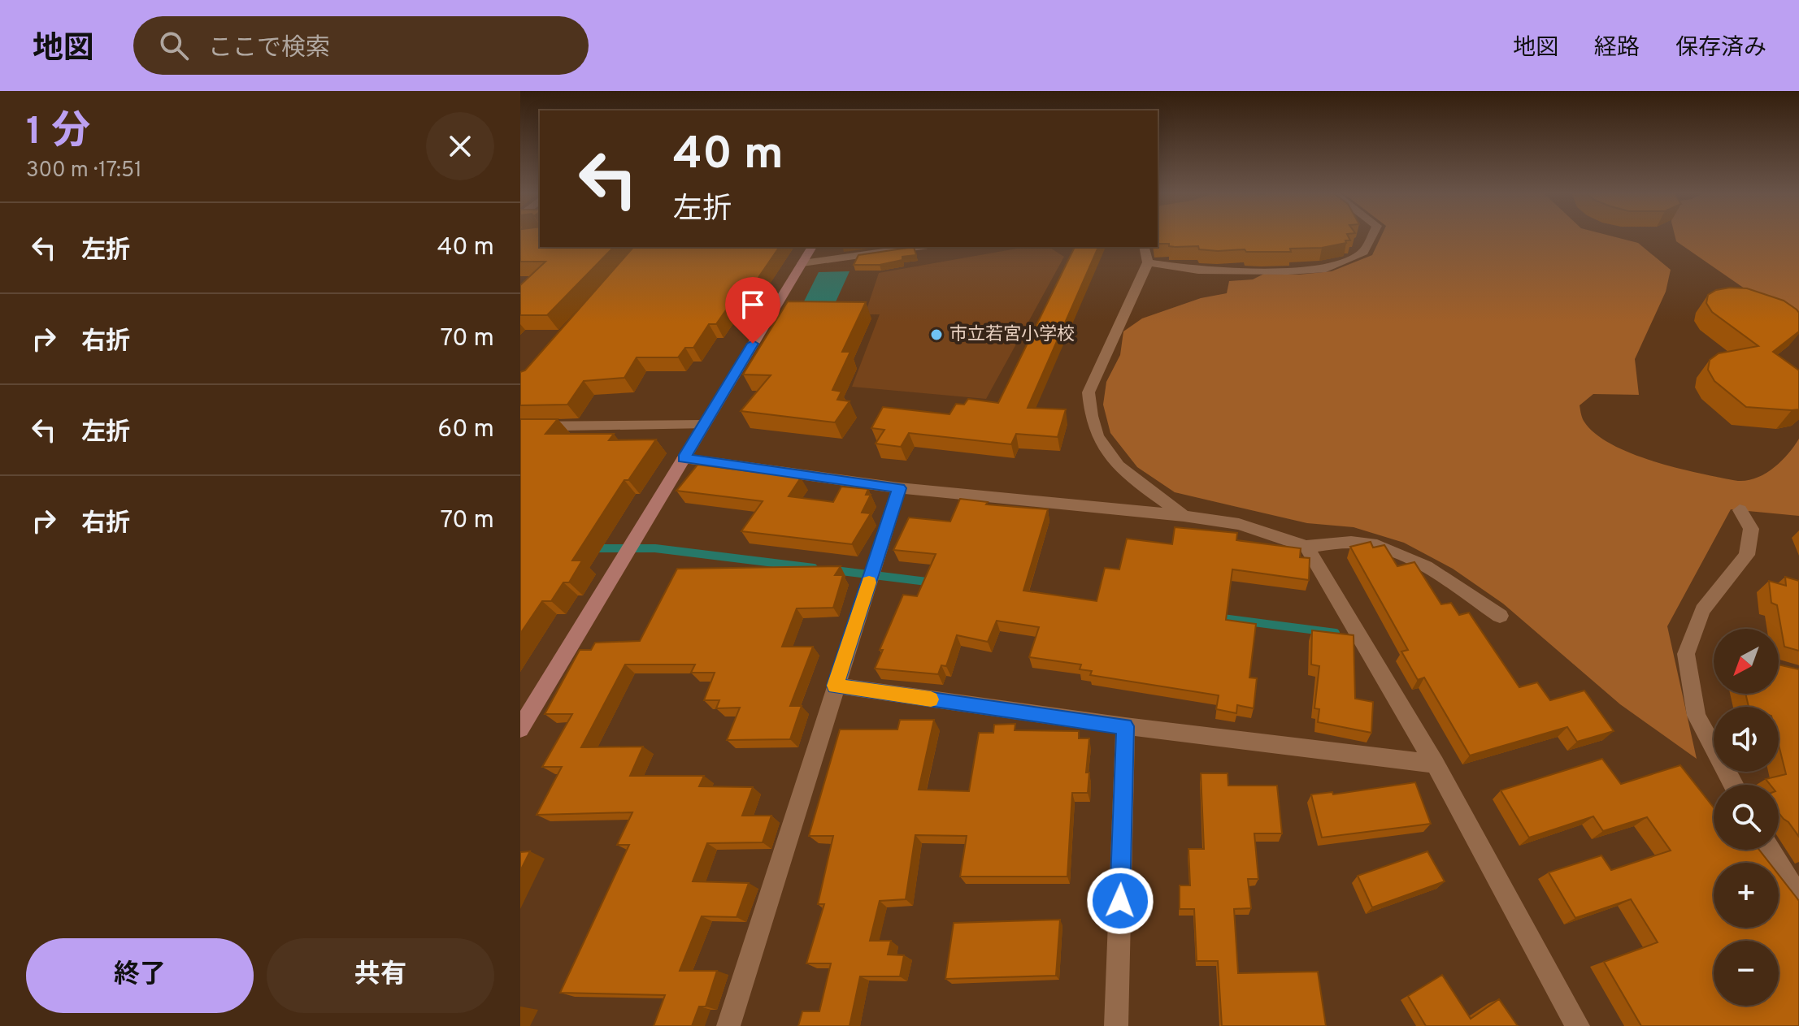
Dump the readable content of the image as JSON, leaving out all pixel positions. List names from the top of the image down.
{
  "places": ["市立若宮小学校"],
  "north": "bottom left",
  "page": {
    "header": "地図",
    "search": "ここで検索",
    "nav": ["地図", "経路", "保存済み"],
    "heading": ["1 分", "300 m · 17:51"],
    "turn": ["40 m", "左折"],
    "list": [
      {
        "name": "左折",
        "value": "40 m"
      },
      {
        "name": "右折",
        "value": "70 m"
      },
      {
        "name": "左折",
        "value": "60 m"
      },
      {
        "name": "右折",
        "value": "70 m"
      }
    ],
    "map_buttons": ["+", "−"],
    "buttons": ["終了", "共有"]
  }
}
